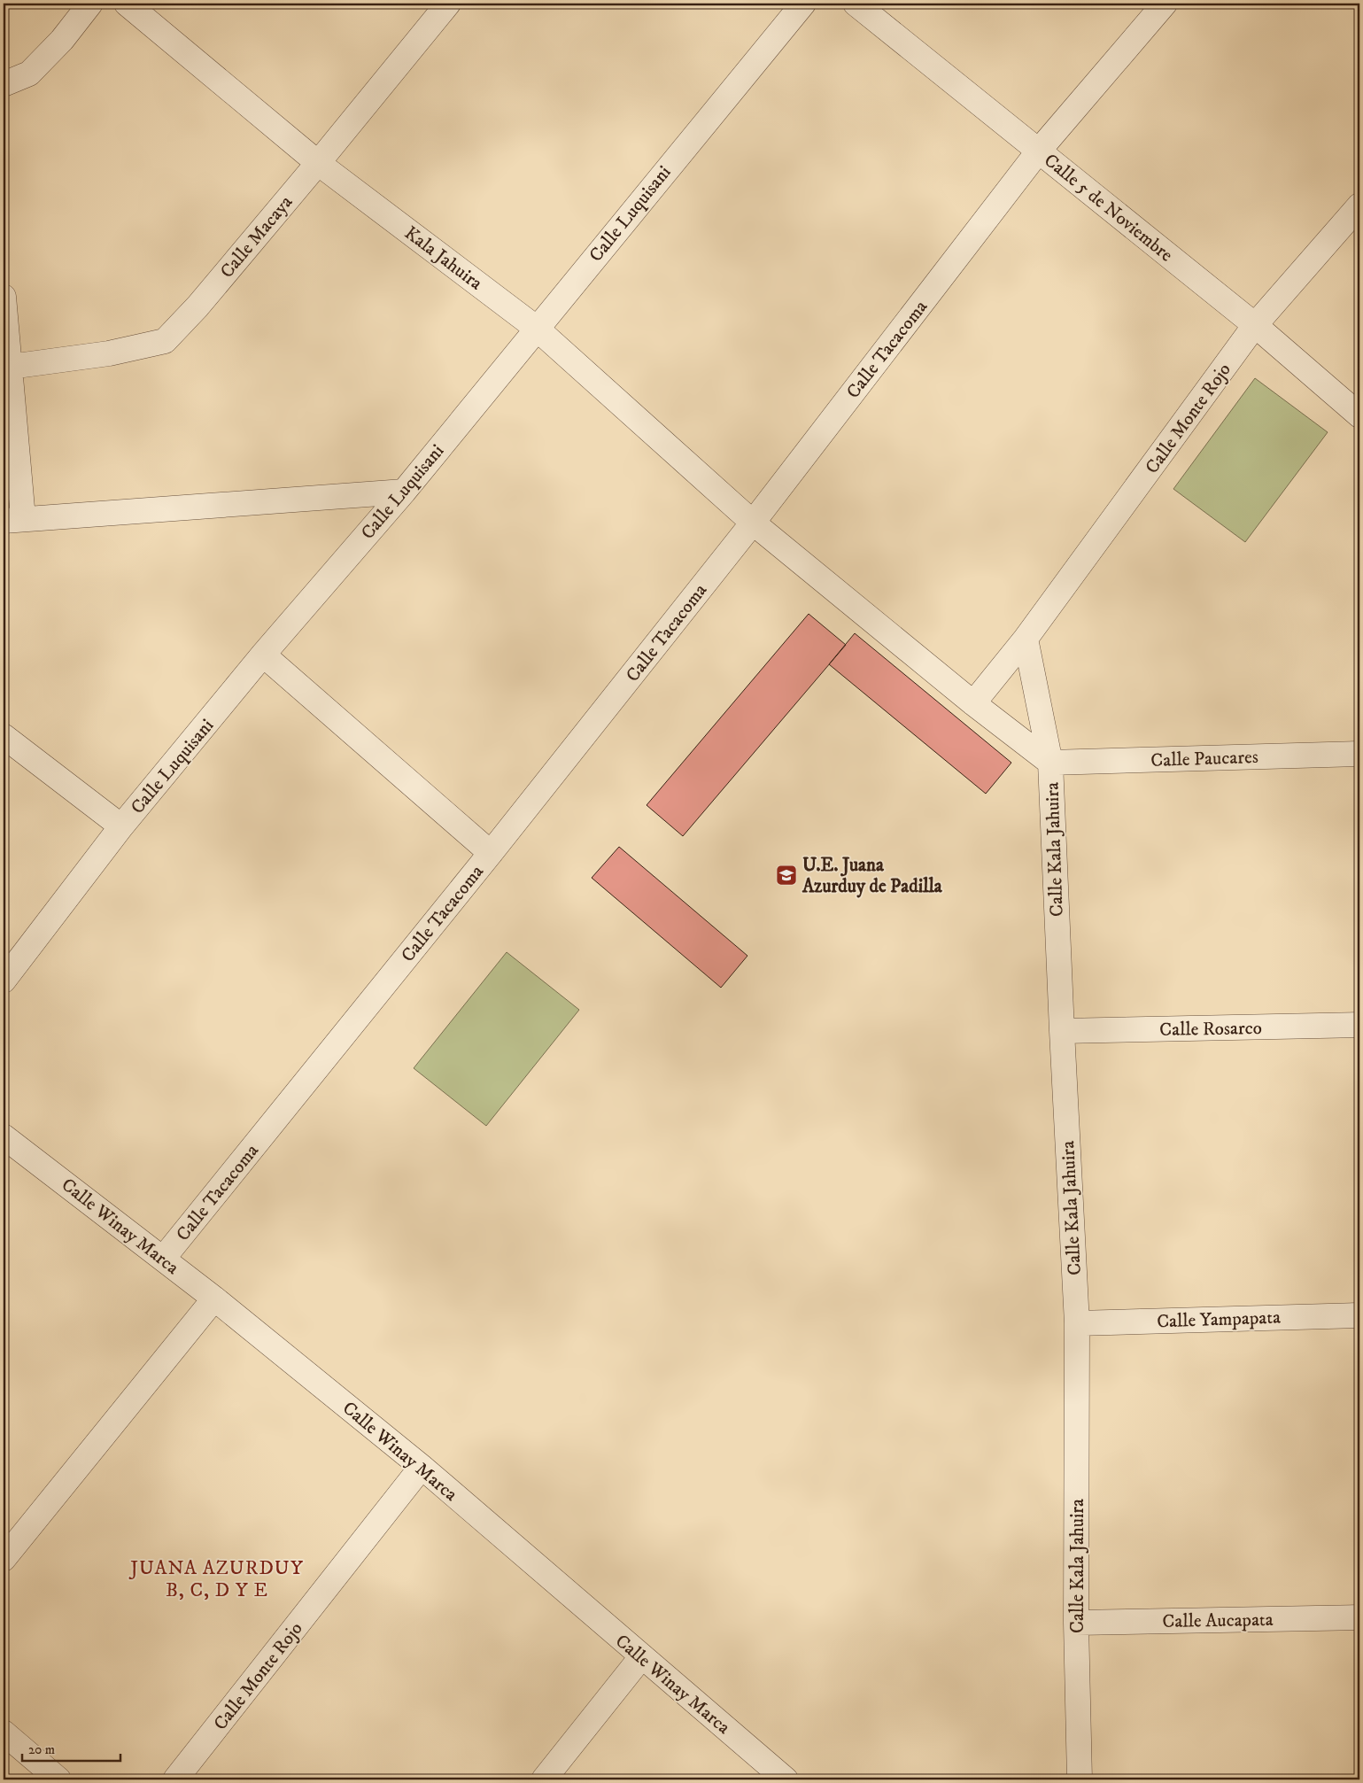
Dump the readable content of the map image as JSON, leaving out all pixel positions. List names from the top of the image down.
{
  "streets": {
    "street": [
      "Calle 5 de Noviembre",
      "Calle Luquisani",
      "Calle Macaya",
      "Kala Jahuira",
      "Calle Tacacoma",
      "Calle Monte Rojo",
      "Calle Paucares",
      "Calle Kala Jahuira",
      "Calle Rosarco",
      "Calle Winay Marca",
      "Calle Yampapata",
      "Calle Aucapata"
    ]
  },
  "crossings": [
    ["Calle 5 de Noviembre", "Calle Tacacoma"],
    ["Calle 5 de Noviembre", "Calle Monte Rojo"],
    ["Calle Luquisani", "Kala Jahuira"],
    ["Calle Macaya", "Kala Jahuira"],
    ["Kala Jahuira", "Calle Tacacoma"],
    ["Kala Jahuira", "Calle Monte Rojo"],
    ["Kala Jahuira", "Calle Paucares"],
    ["Kala Jahuira", "Calle Kala Jahuira"],
    ["Calle Tacacoma", "Calle Winay Marca"],
    ["Calle Monte Rojo", "Calle Kala Jahuira"],
    ["Calle Monte Rojo", "Calle Winay Marca"],
    ["Calle Paucares", "Calle Kala Jahuira"],
    ["Calle Kala Jahuira", "Calle Rosarco"],
    ["Calle Kala Jahuira", "Calle Yampapata"],
    ["Calle Kala Jahuira", "Calle Aucapata"]
  ],
  "districts": ["JUANA AZURDUY B, C, D Y E"],
  "places": {
    "school or university": ["U.E. Juana Azurduy de Padilla"]
  },
  "scale_bar": "20 m"
}
